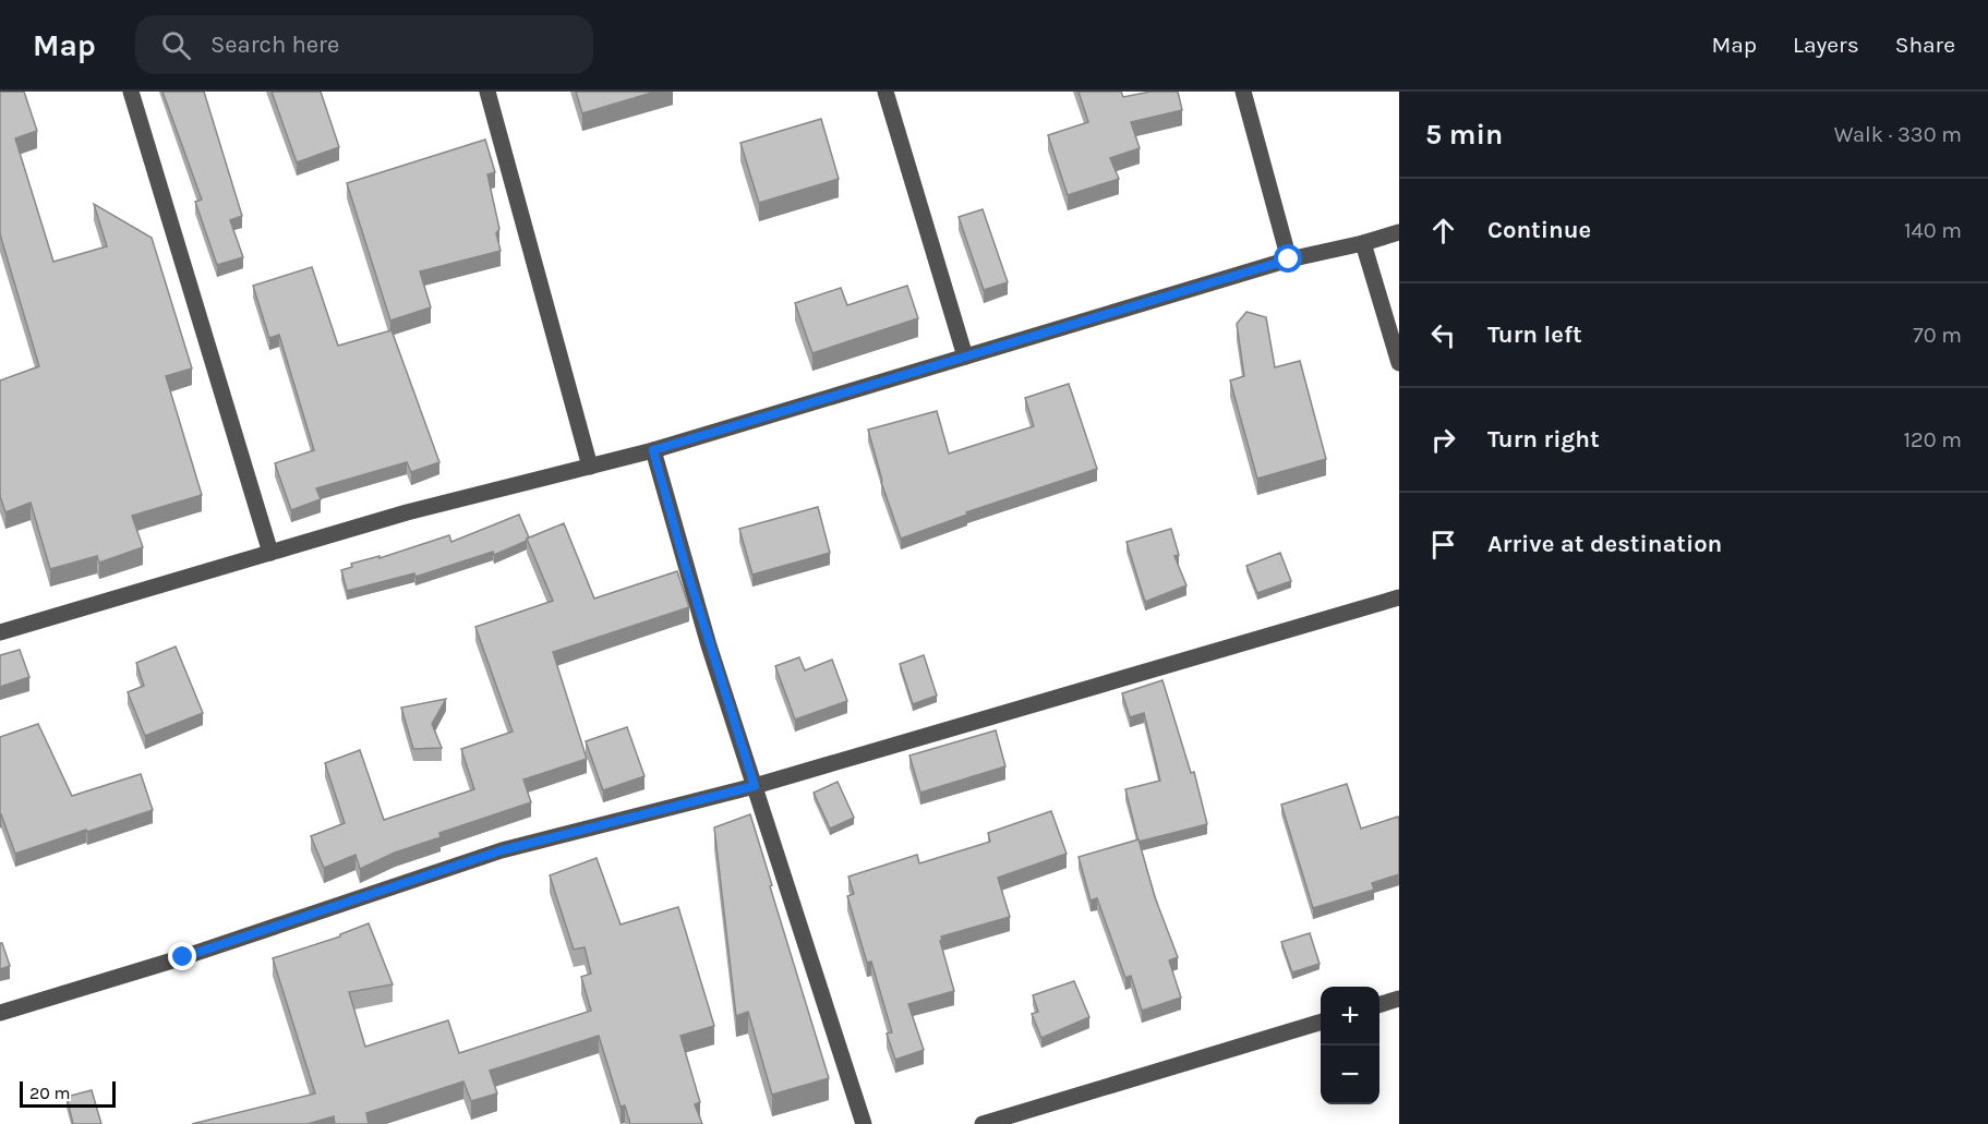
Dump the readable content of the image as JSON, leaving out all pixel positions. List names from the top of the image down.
{
  "scale_bar": "20 m",
  "page": {
    "header": "Map",
    "search": "Search here",
    "nav": ["Map", "Layers", "Share"],
    "heading": ["5 min", "Walk · 330 m"],
    "list": [
      ["Continue", "140 m"],
      ["Turn left", "70 m"],
      ["Turn right", "120 m"],
      "Arrive at destination"
    ],
    "map_buttons": ["+", "−"],
    "scale": "20 m"
  }
}
